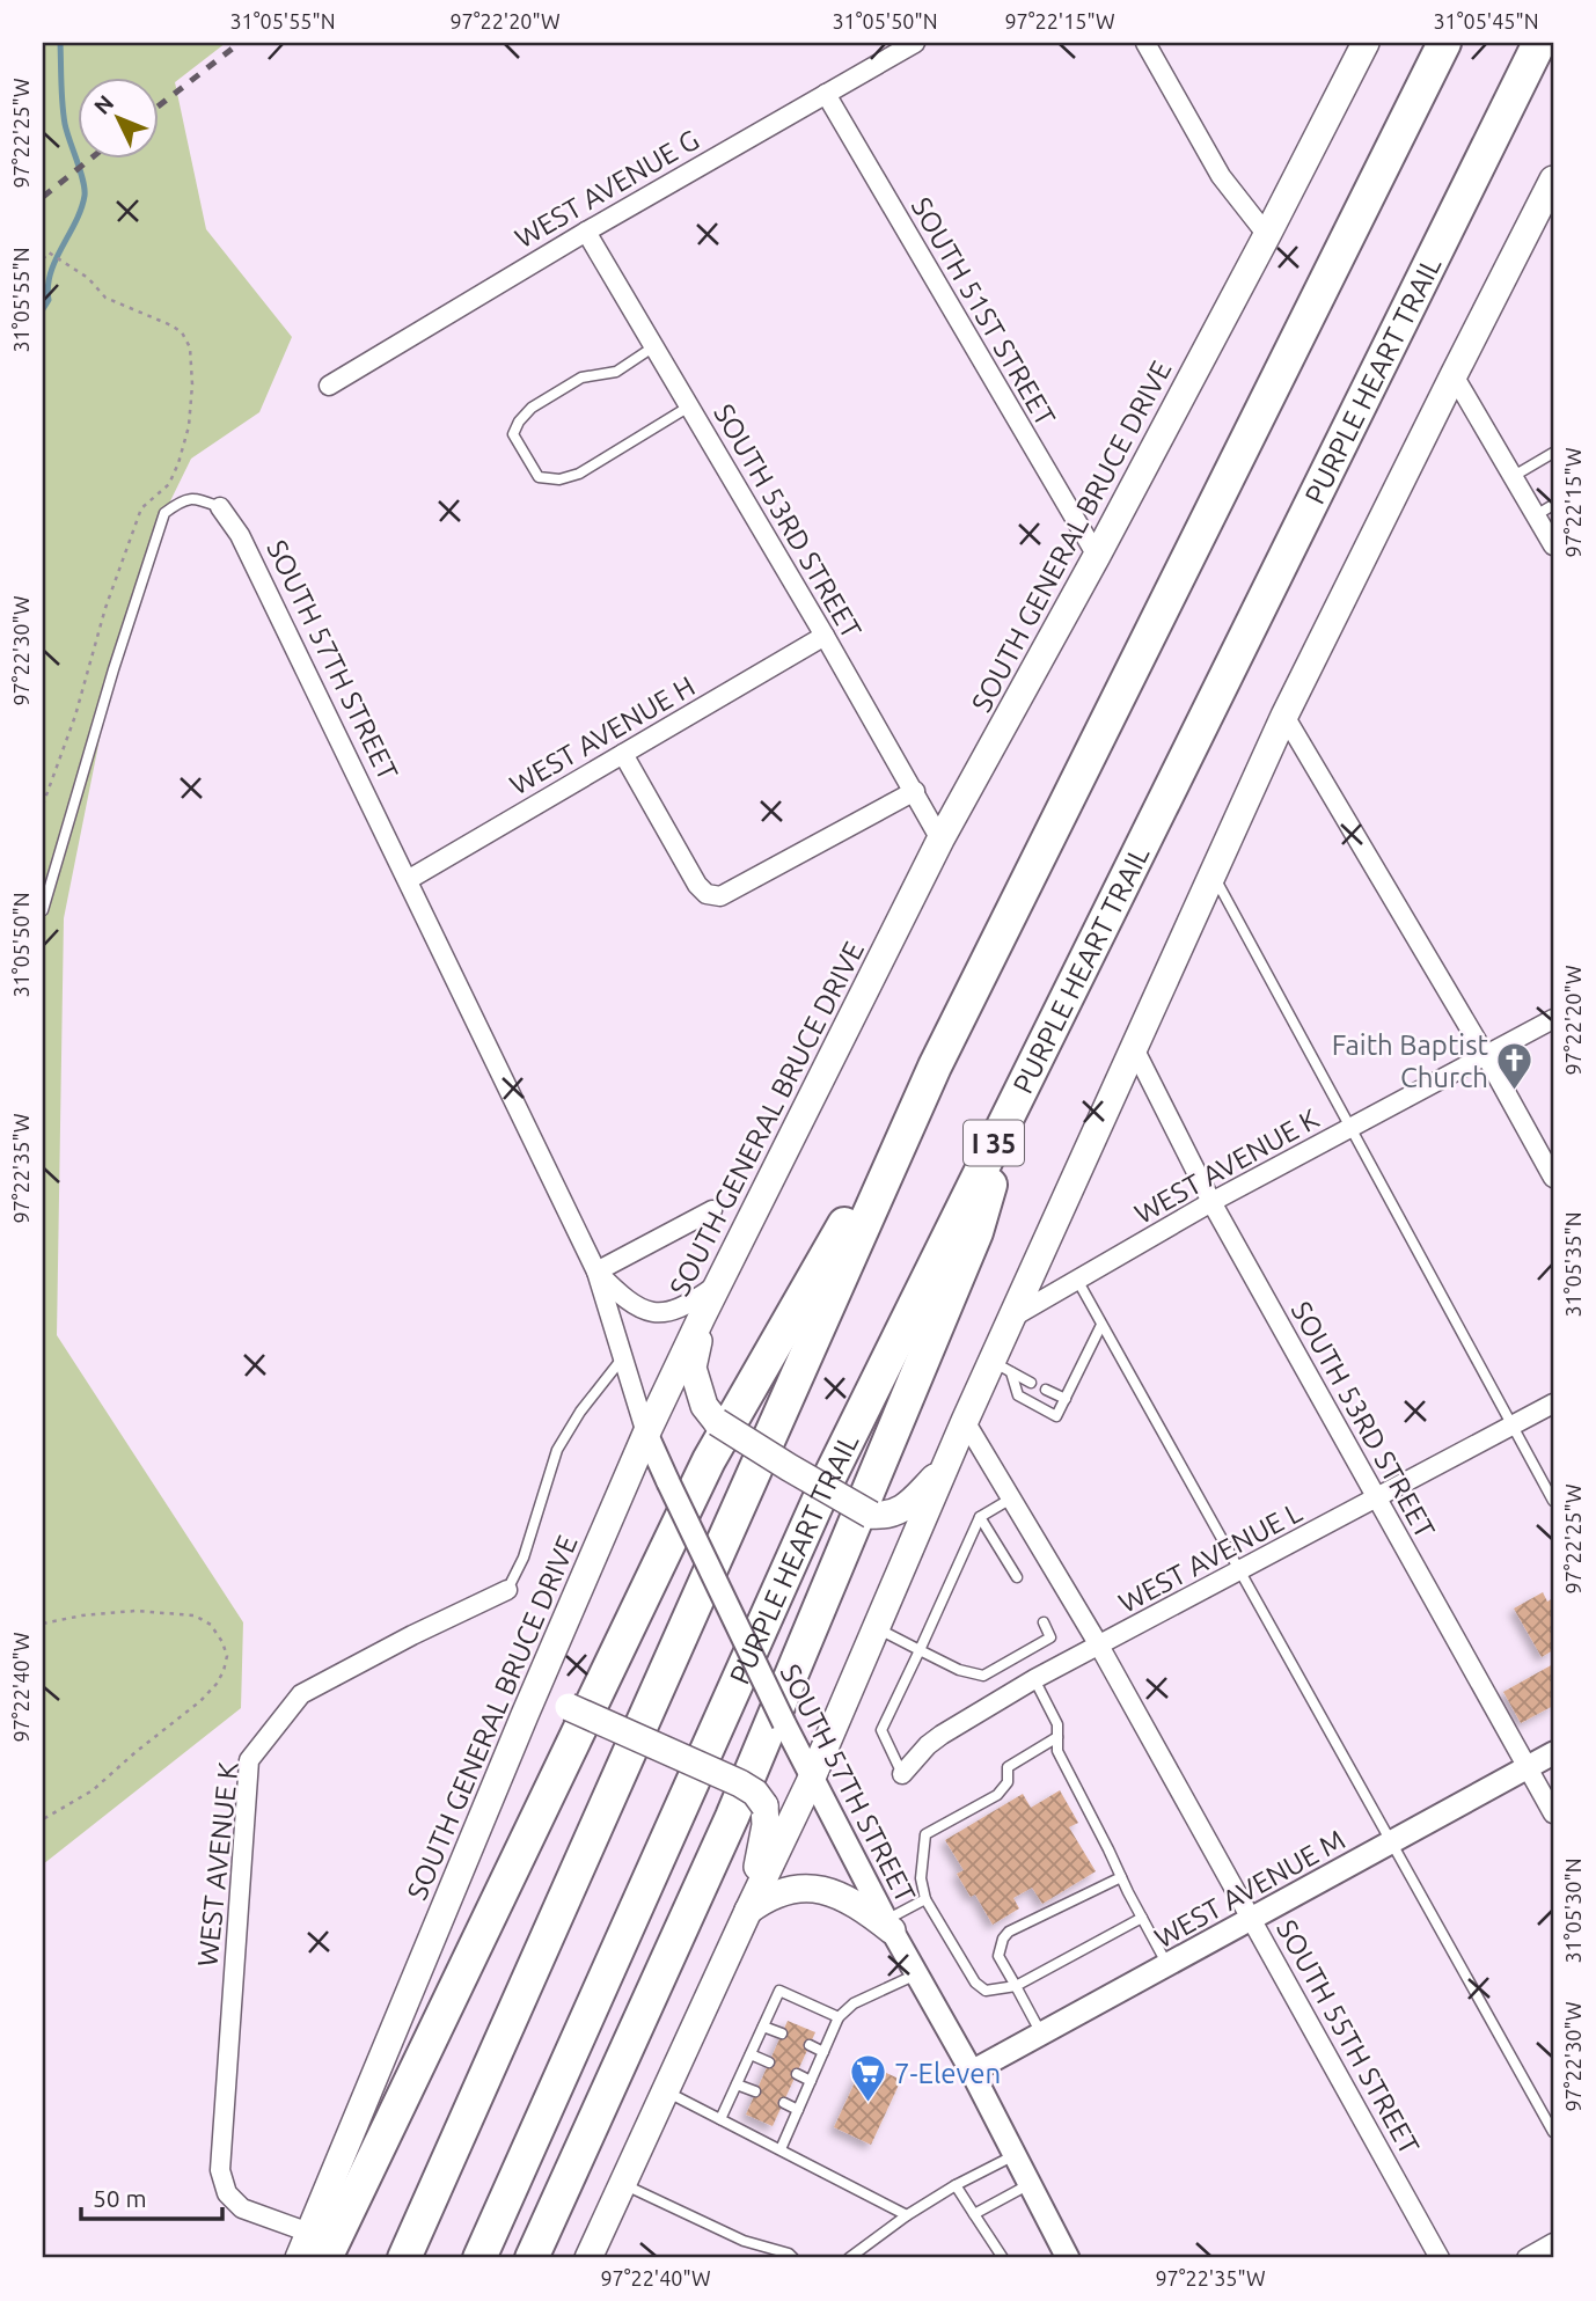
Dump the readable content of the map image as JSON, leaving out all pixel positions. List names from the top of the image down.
{
  "streets": {
    "highway": ["PURPLE HEART TRAIL", "I 35"],
    "main road": ["SOUTH GENERAL BRUCE DRIVE"],
    "street": [
      "WEST AVENUE G",
      "SOUTH 51ST STREET",
      "SOUTH 53RD STREET",
      "SOUTH 57TH STREET",
      "WEST AVENUE H",
      "WEST AVENUE K",
      "WEST AVENUE L",
      "WEST AVENUE M",
      "SOUTH 55TH STREET"
    ]
  },
  "crossings": [
    ["WEST AVENUE G", "SOUTH 51ST STREET"],
    ["WEST AVENUE G", "SOUTH 53RD STREET"],
    ["SOUTH 51ST STREET", "SOUTH GENERAL BRUCE DRIVE"],
    ["SOUTH 53RD STREET", "SOUTH GENERAL BRUCE DRIVE"],
    ["SOUTH 53RD STREET", "WEST AVENUE H"],
    ["SOUTH 53RD STREET", "WEST AVENUE K"],
    ["SOUTH 53RD STREET", "WEST AVENUE L"],
    ["SOUTH 53RD STREET", "WEST AVENUE M"],
    ["SOUTH GENERAL BRUCE DRIVE", "SOUTH 57TH STREET"],
    ["SOUTH GENERAL BRUCE DRIVE", "WEST AVENUE K"],
    ["SOUTH 57TH STREET", "WEST AVENUE H"],
    ["SOUTH 57TH STREET", "WEST AVENUE M"],
    ["WEST AVENUE L", "SOUTH 55TH STREET"],
    ["WEST AVENUE M", "SOUTH 55TH STREET"]
  ],
  "places": {
    "church": ["Faith Baptist Church"],
    "supermarket": ["7-Eleven"]
  },
  "scale_bar": "50 m",
  "north": "top left",
  "coordinates": [
    "31°05'55\"N",
    "97°22'20\"W",
    "31°05'50\"N",
    "97°22'15\"W",
    "31°05'45\"N",
    "97°22'25\"W",
    "97°22'30\"W",
    "97°22'35\"W",
    "31°05'35\"N",
    "97°22'40\"W",
    "31°05'30\"N"
  ]
}
